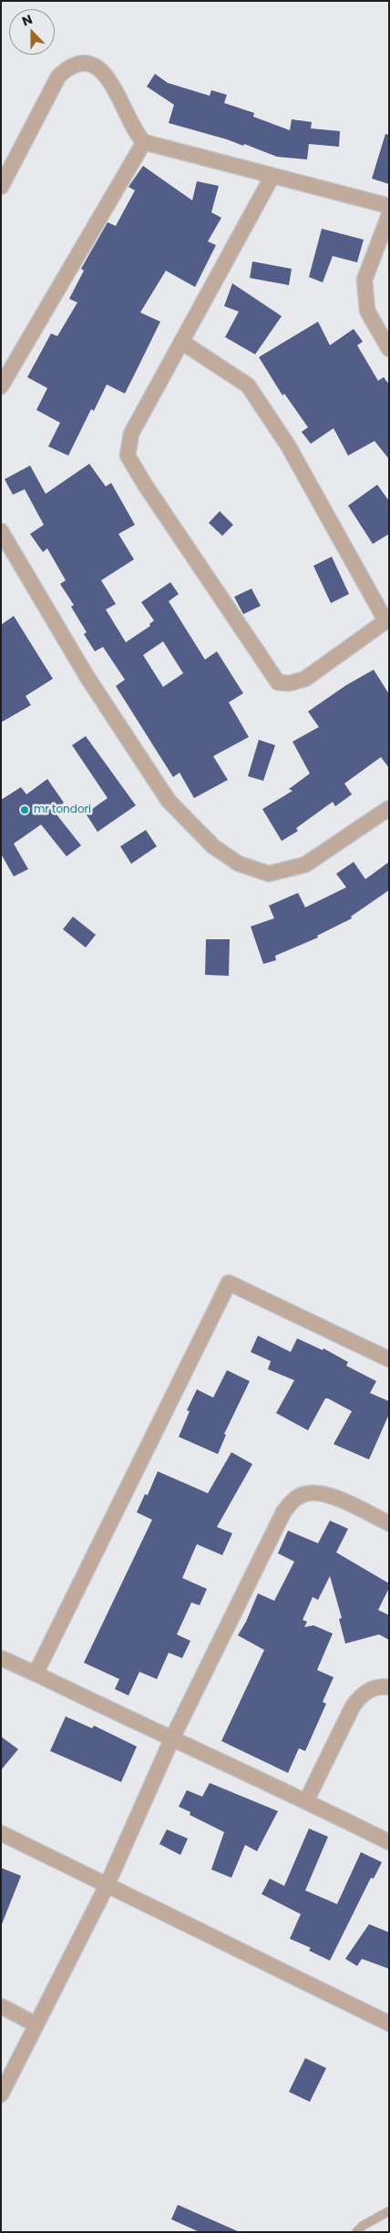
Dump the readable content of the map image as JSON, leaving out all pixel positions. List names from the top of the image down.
{
  "places": ["mr tondori"],
  "north": "top"
}
